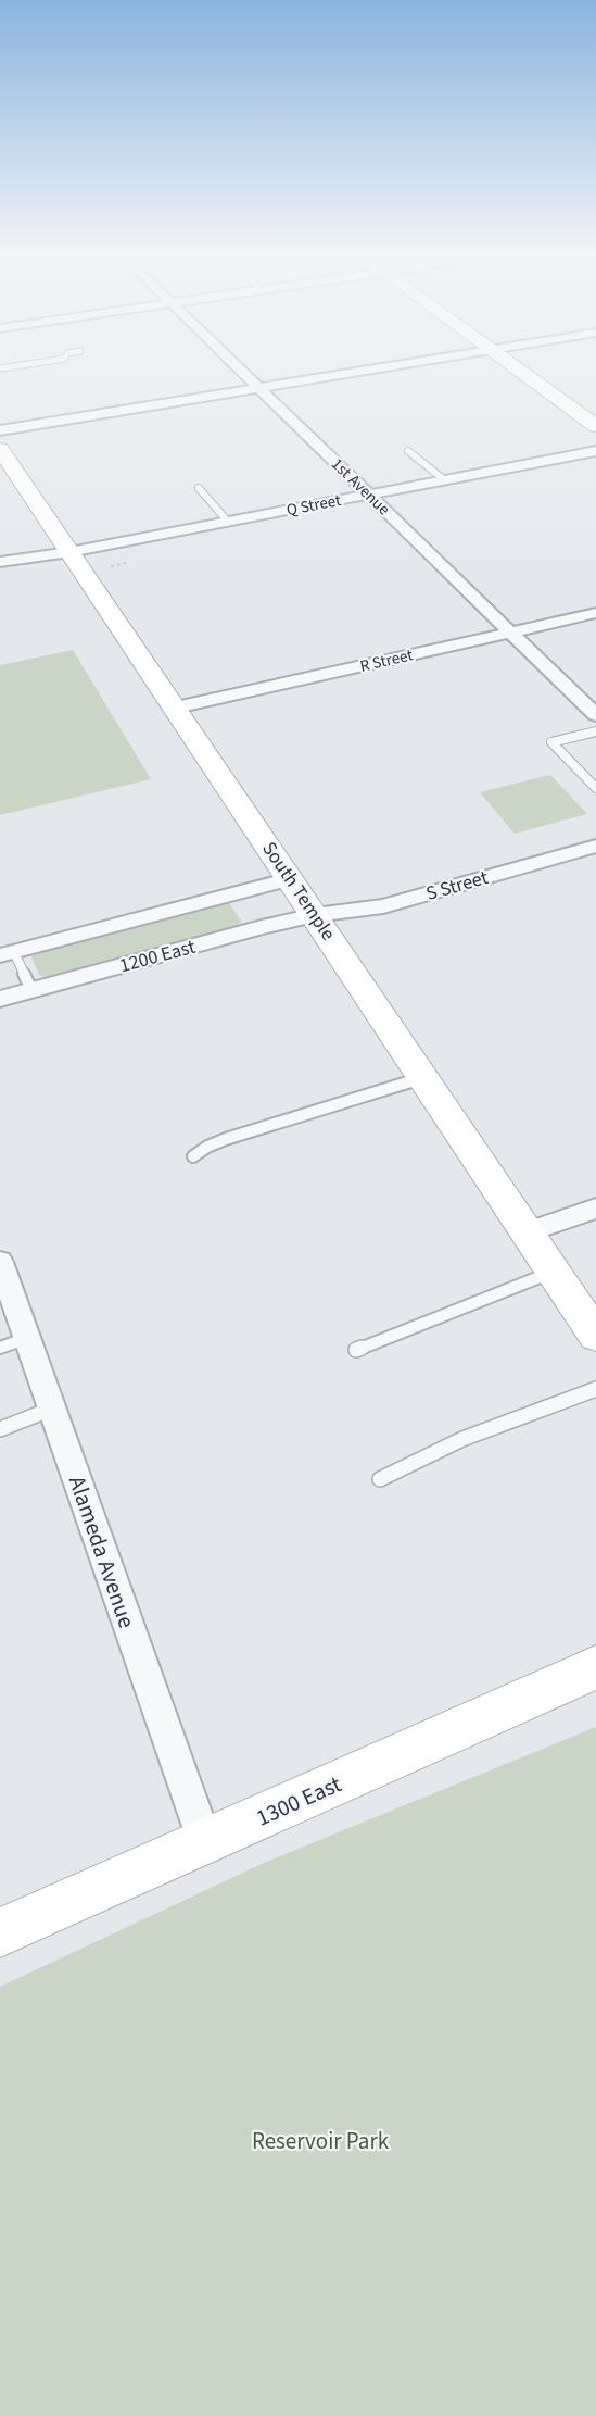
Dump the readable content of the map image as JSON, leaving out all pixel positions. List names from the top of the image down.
{
  "streets": {
    "main road": ["South Temple", "1300 East"],
    "street": [
      "1st Avenue",
      "Q Street",
      "R Street",
      "S Street",
      "1200 East",
      "Alameda Avenue"
    ]
  },
  "crossings": [
    ["1st Avenue", "Q Street"],
    ["1st Avenue", "R Street"],
    ["Q Street", "South Temple"],
    ["R Street", "South Temple"],
    ["S Street", "South Temple"],
    ["S Street", "1200 East"],
    ["South Temple", "1200 East"],
    ["Alameda Avenue", "1300 East"]
  ],
  "parks": ["Reservoir Park"]
}
